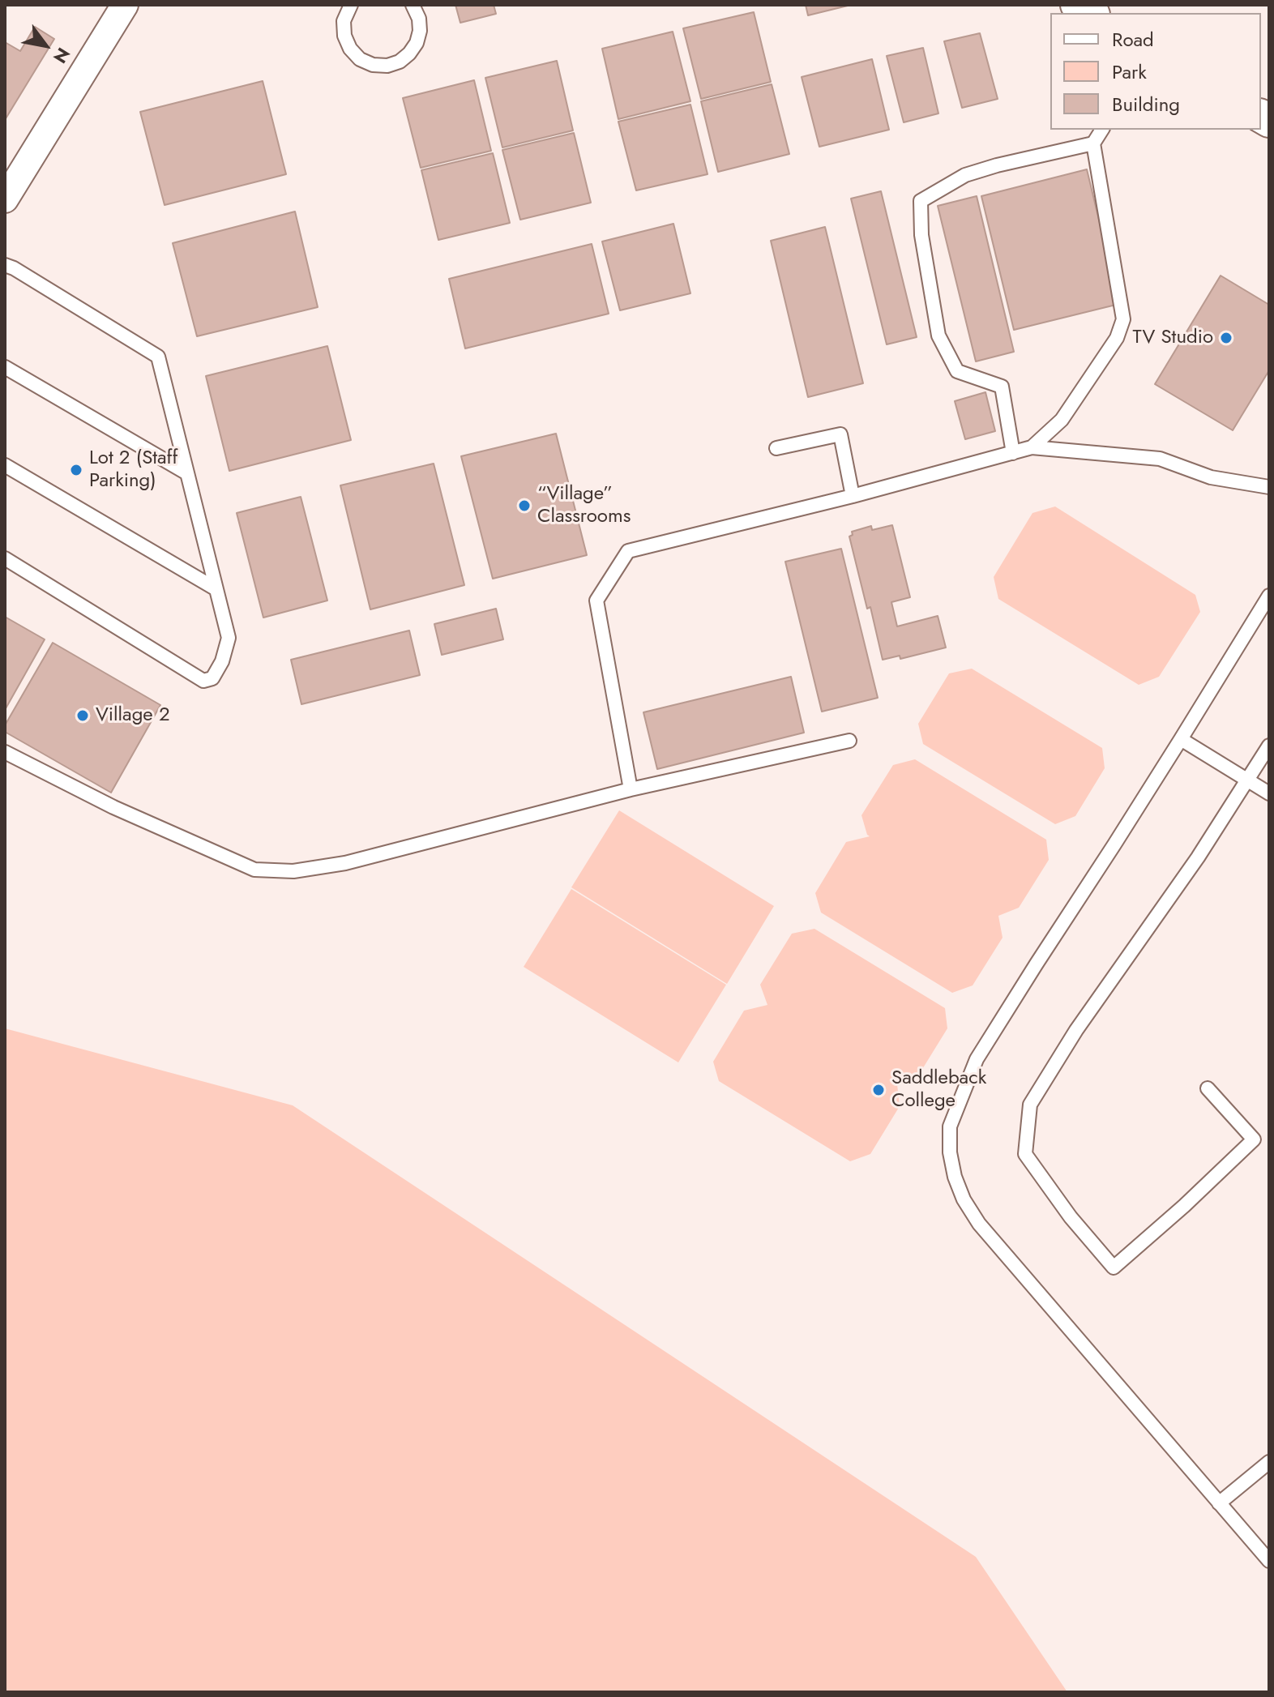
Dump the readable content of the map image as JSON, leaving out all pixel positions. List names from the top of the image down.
{
  "places": [
    "TV Studio",
    "Lot 2 (Staff Parking)",
    "“Village” Classrooms",
    "Village 2",
    "Saddleback College"
  ],
  "legend": ["Road", "Park", "Building"],
  "north": "bottom right"
}
